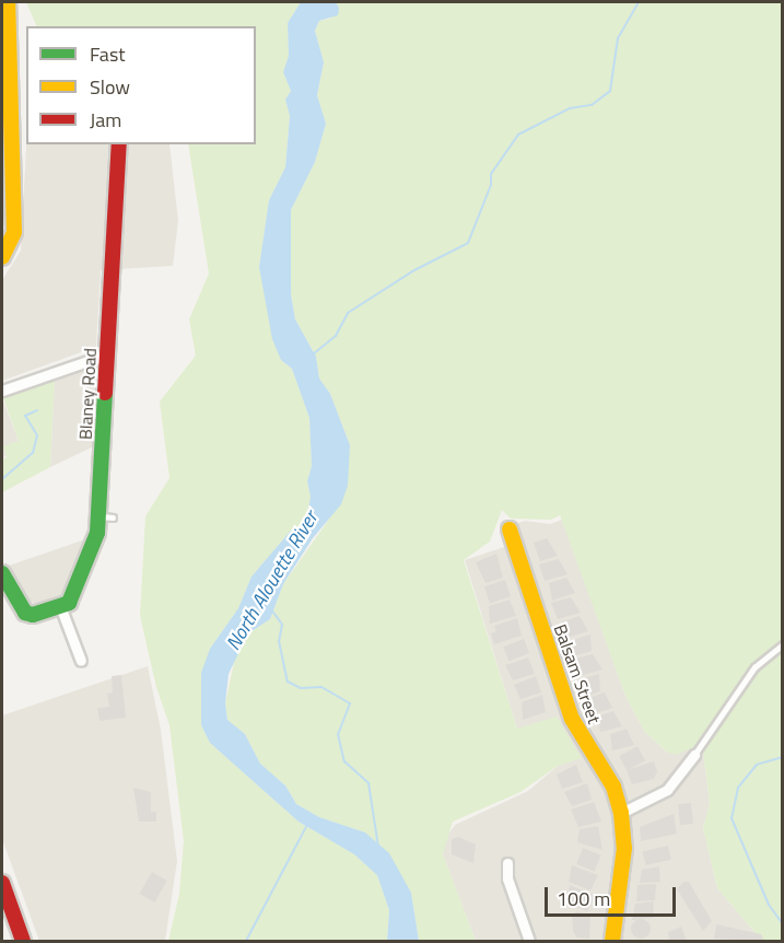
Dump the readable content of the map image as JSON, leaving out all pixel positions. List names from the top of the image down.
{
  "streets": {
    "street": ["Blaney Road", "Balsam Street"]
  },
  "water": ["North Alouette River"],
  "legend": ["Fast", "Slow", "Jam"],
  "scale_bar": "100 m"
}
